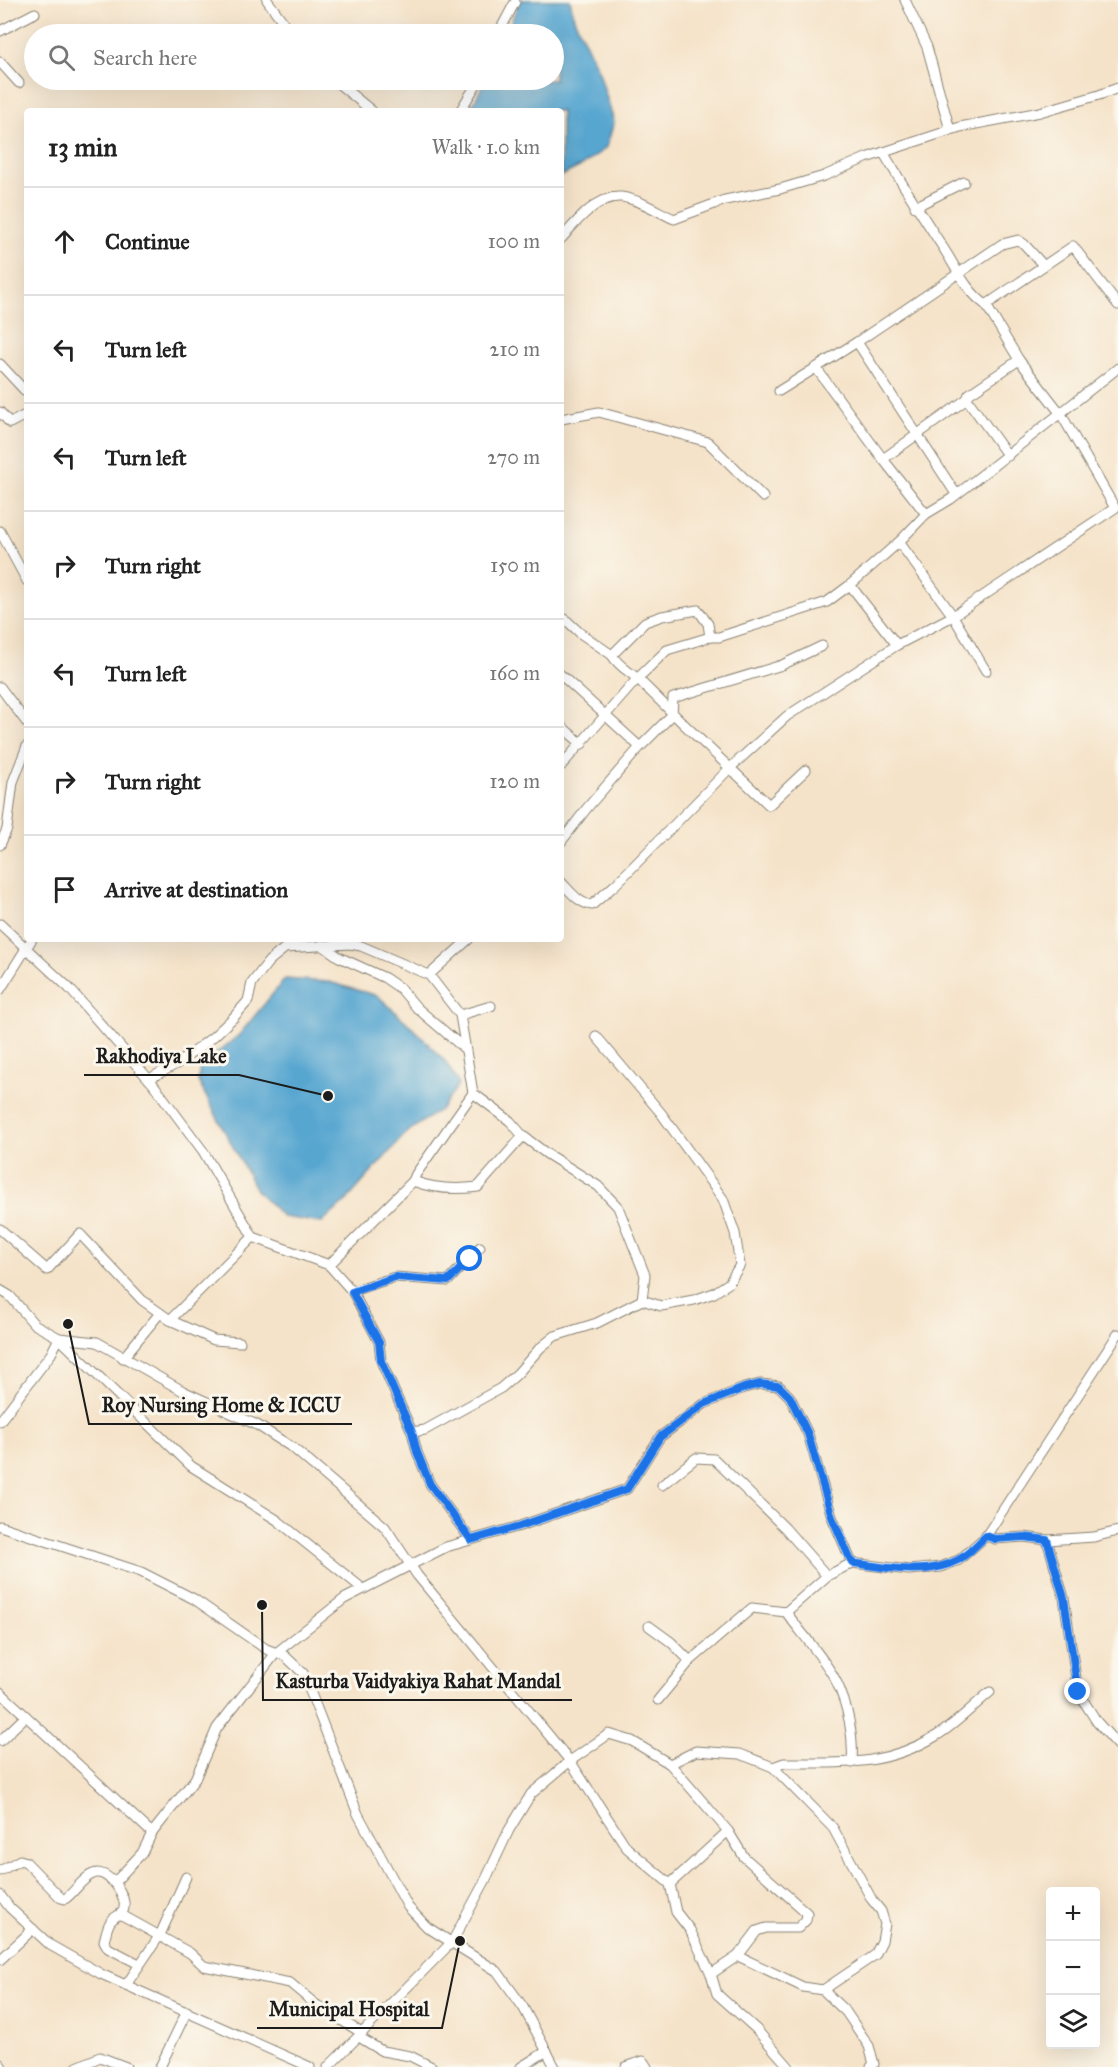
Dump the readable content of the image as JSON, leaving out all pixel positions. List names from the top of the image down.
{
  "places": [
    "Rakhodiya Lake",
    "Roy Nursing Home & ICCU",
    "Kasturba Vaidyakiya Rahat Mandal",
    "Municipal Hospital"
  ],
  "page": {
    "search": "Search here",
    "heading": ["13 min", "Walk · 1.0 km"],
    "list": [
      ["Continue", "100 m"],
      ["Turn left", "210 m"],
      ["Turn left", "270 m"],
      ["Turn right", "150 m"],
      ["Turn left", "160 m"],
      ["Turn right", "120 m"],
      "Arrive at destination"
    ],
    "map_buttons": ["+", "−"]
  }
}
